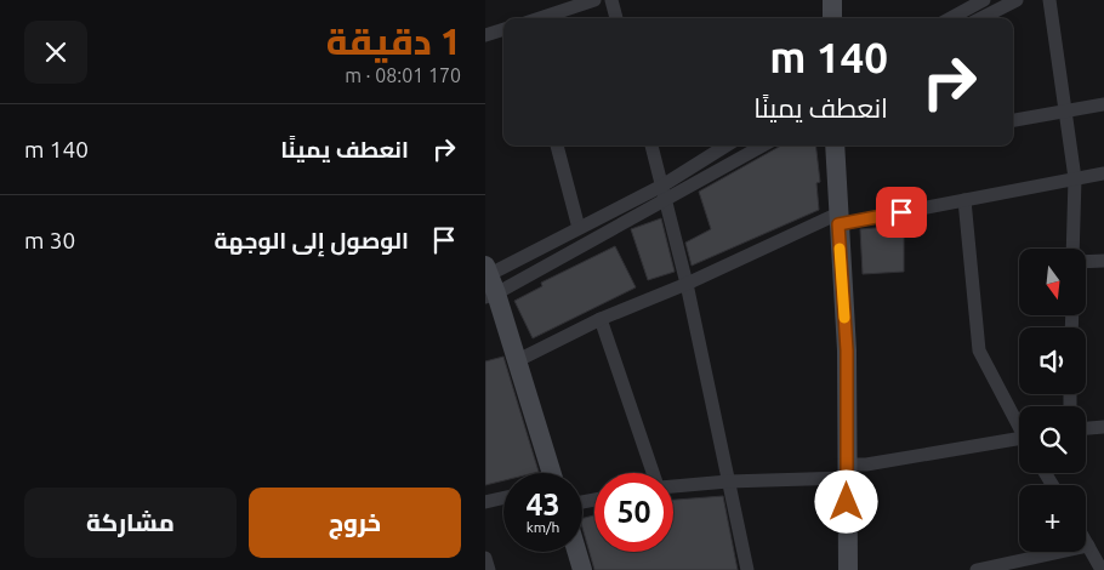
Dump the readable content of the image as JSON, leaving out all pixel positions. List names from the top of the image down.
{
  "north": "bottom",
  "page": {
    "heading": ["1 دقيقة", "170 m · 08:01"],
    "turn": ["140 m", "انعطف يمينًا"],
    "list": [
      {
        "name": "انعطف يمينًا",
        "value": "140 m"
      },
      {
        "name": "الوصول إلى الوجهة",
        "value": "30 m"
      }
    ],
    "map_buttons": "+",
    "speed": "43 km/h",
    "limit": "50",
    "buttons": ["خروج", "مشاركة"]
  }
}
